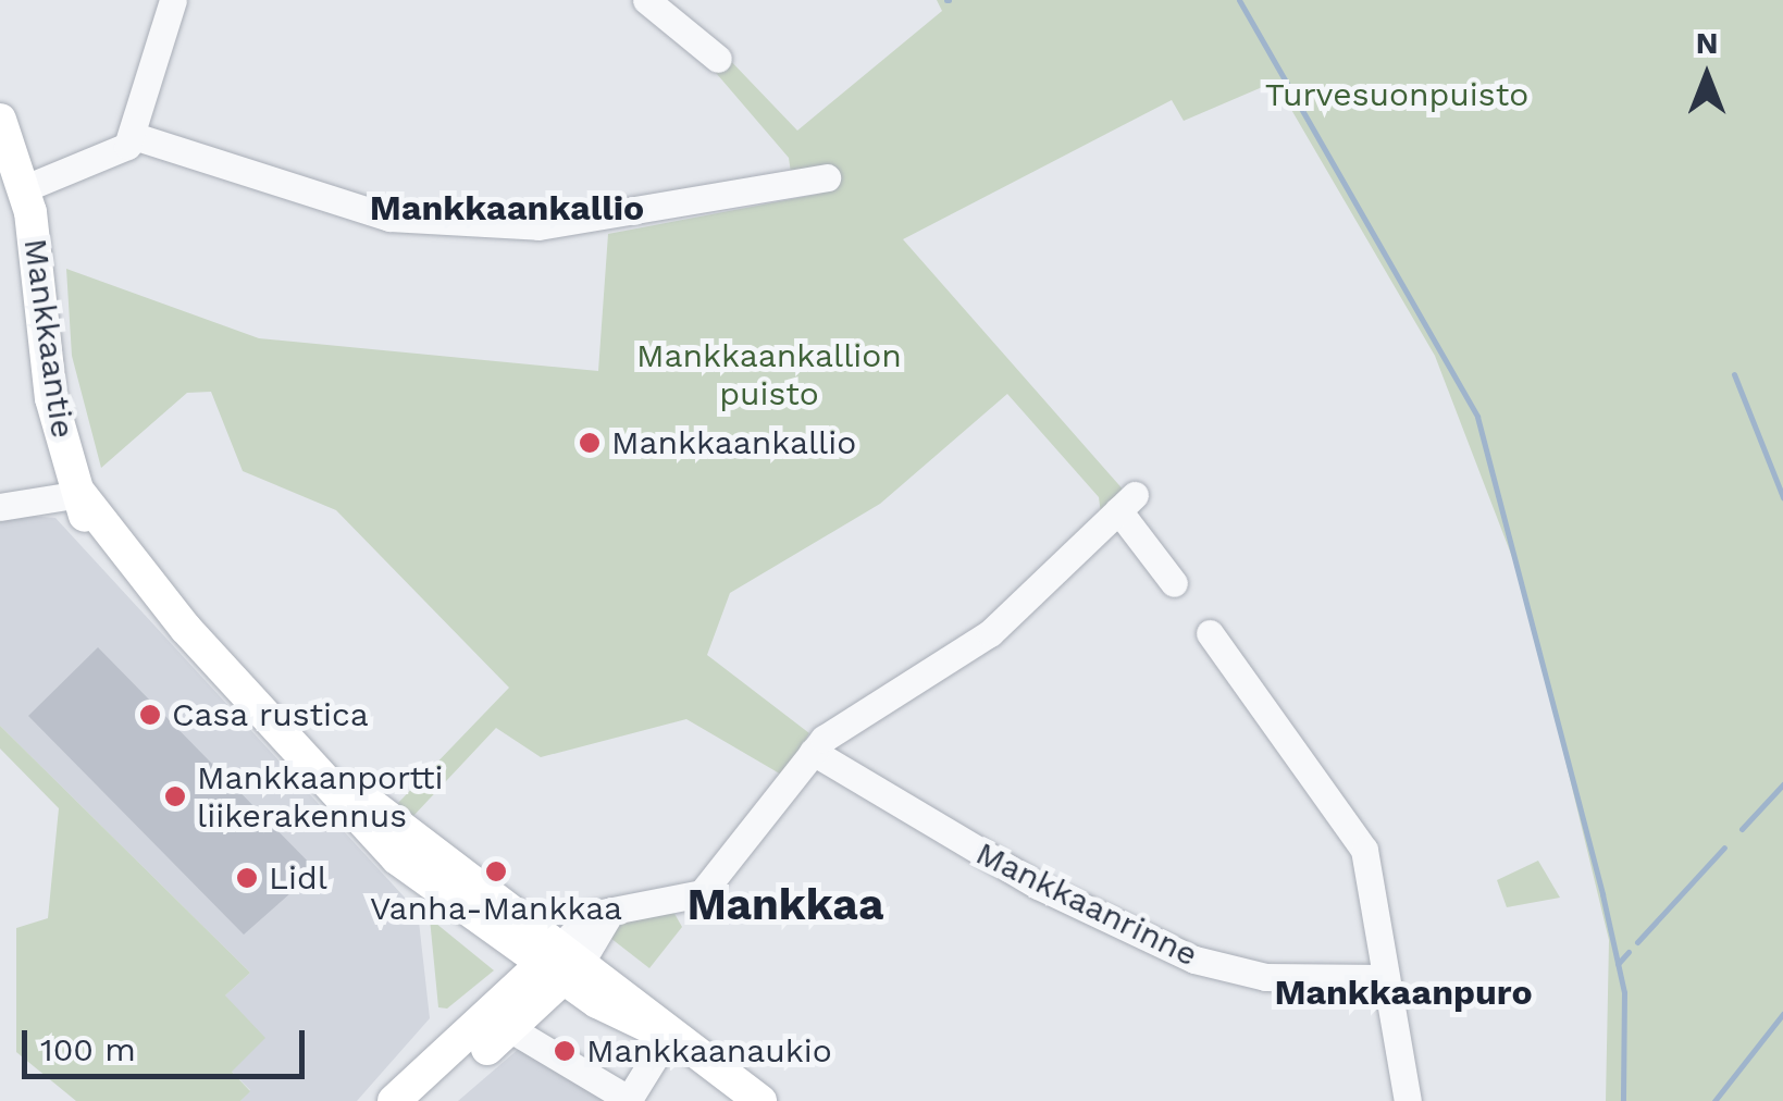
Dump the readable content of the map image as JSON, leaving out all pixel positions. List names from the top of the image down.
{
  "streets": {
    "main road": ["Mankkaantie"],
    "street": ["Mankkaanrinne"]
  },
  "districts": ["Mankkaankallio", "Mankkaa", "Mankkaanpuro"],
  "parks": ["Turvesuonpuisto", "Mankkaankallion puisto"],
  "places": [
    "Mankkaankallio",
    "Casa rustica",
    "Mankkaanportti liikerakennus",
    "Vanha-Mankkaa",
    "Lidl",
    "Mankkaanaukio"
  ],
  "scale_bar": "100 m",
  "north": "top"
}
